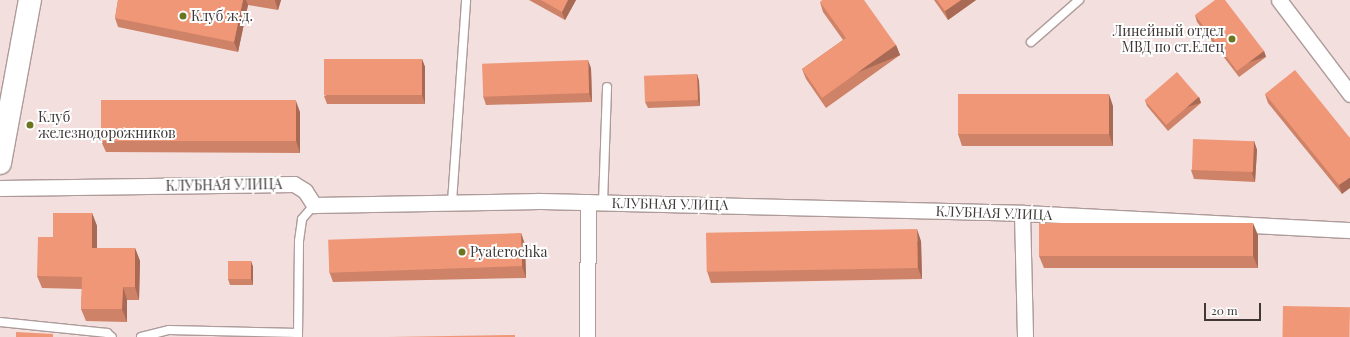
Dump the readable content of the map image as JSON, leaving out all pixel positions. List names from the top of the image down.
{
  "streets": {
    "street": ["КЛУБНАЯ УЛИЦА"]
  },
  "places": [
    "Клуб ж.д.",
    "Линейный отдел МВД по ст.Елец",
    "Клуб железнодорожников",
    "Pyaterochka"
  ],
  "scale_bar": "20 m"
}
